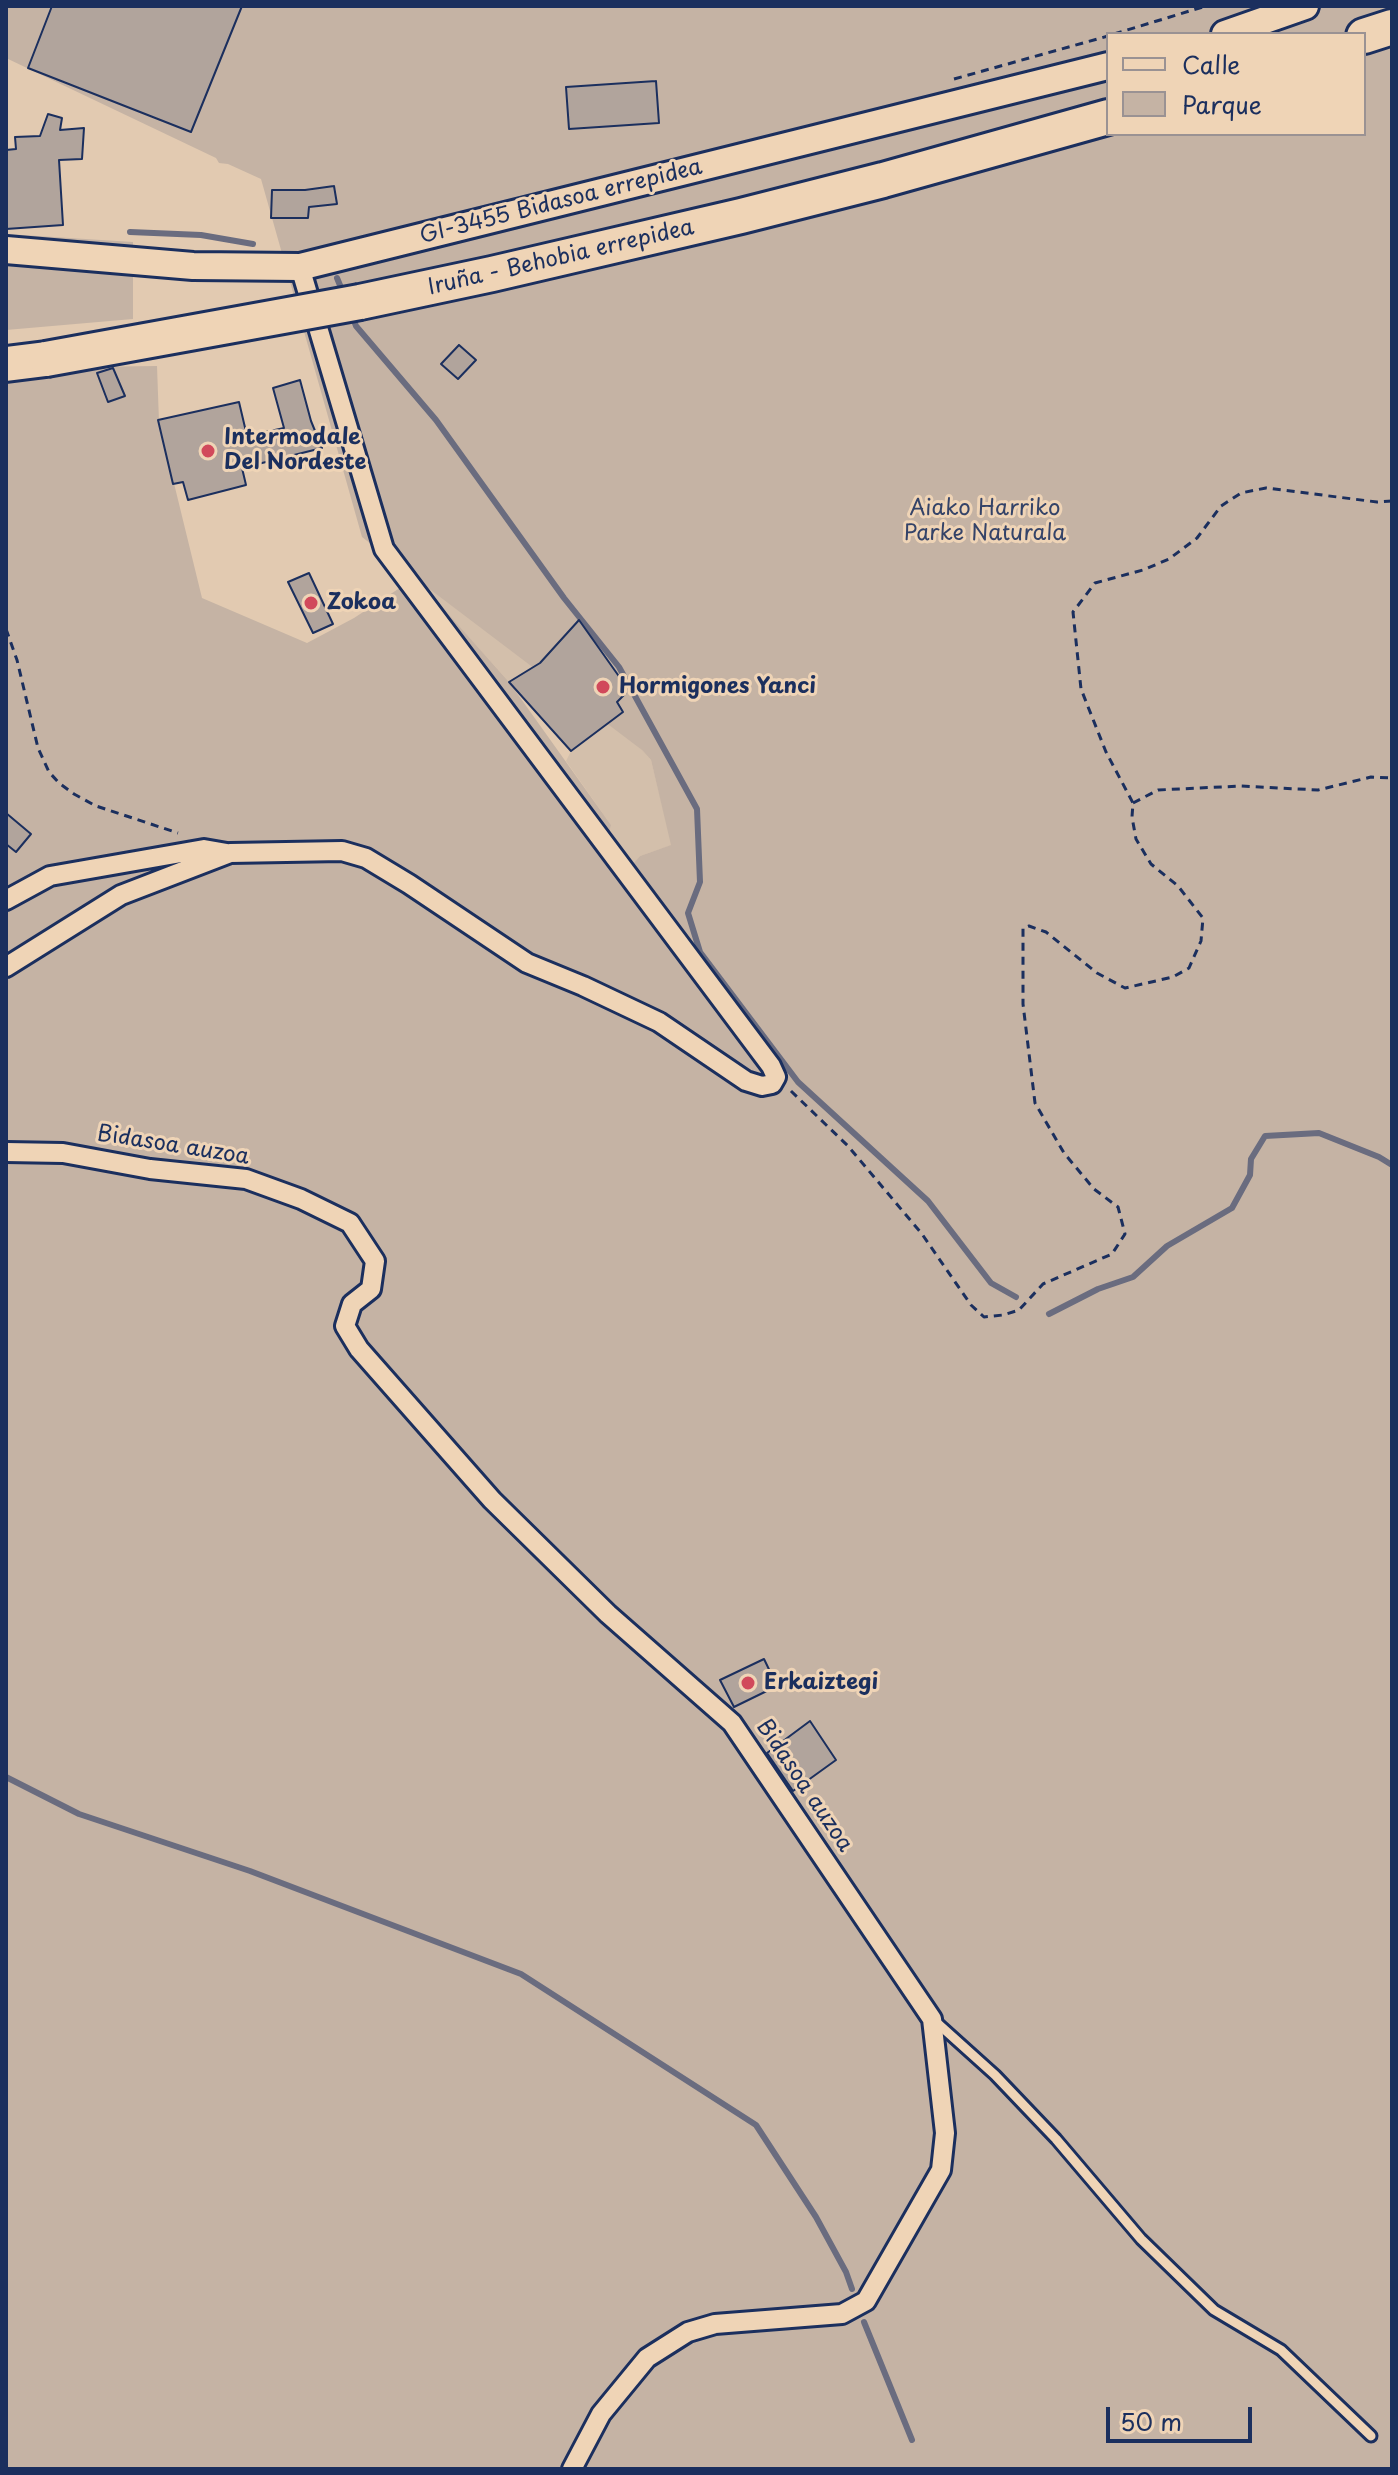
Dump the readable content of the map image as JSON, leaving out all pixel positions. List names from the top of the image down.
{
  "streets": {
    "highway": ["Iruña - Behobia errepidea"],
    "street": ["GI-3455 Bidasoa errepidea", "Bidasoa auzoa"]
  },
  "parks": ["Aiako Harriko Parke Naturala"],
  "places": [
    "Intermodale Del Nordeste",
    "Zokoa",
    "Hormigones Yanci",
    "Erkaiztegi"
  ],
  "legend": ["Calle", "Parque"],
  "scale_bar": "50 m"
}
